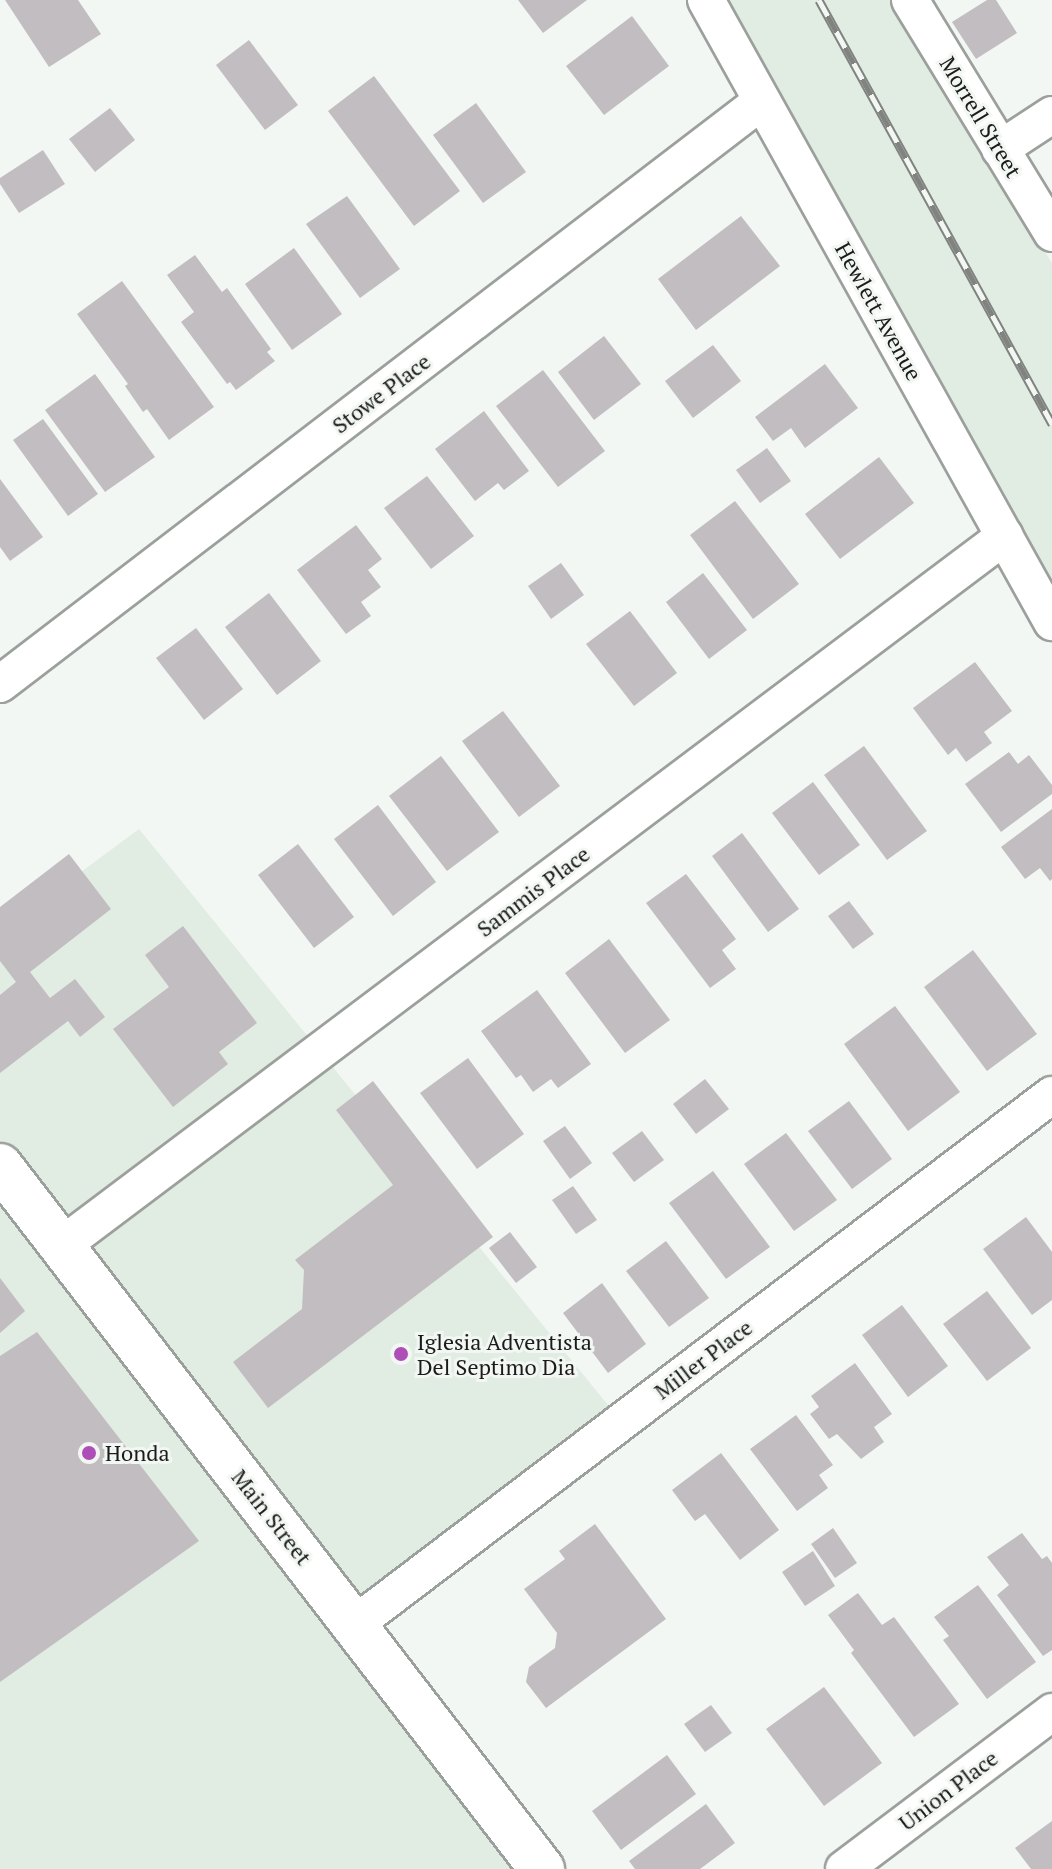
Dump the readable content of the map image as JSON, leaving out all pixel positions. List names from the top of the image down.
{
  "streets": {
    "street": [
      "Morrell Street",
      "Hewlett Avenue",
      "Stowe Place",
      "Sammis Place",
      "Miller Place",
      "Main Street",
      "Union Place"
    ]
  },
  "crossings": [
    ["Hewlett Avenue", "Stowe Place"],
    ["Hewlett Avenue", "Sammis Place"],
    ["Sammis Place", "Main Street"],
    ["Miller Place", "Main Street"]
  ],
  "places": ["Iglesia Adventista Del Septimo Dia", "Honda"]
}
